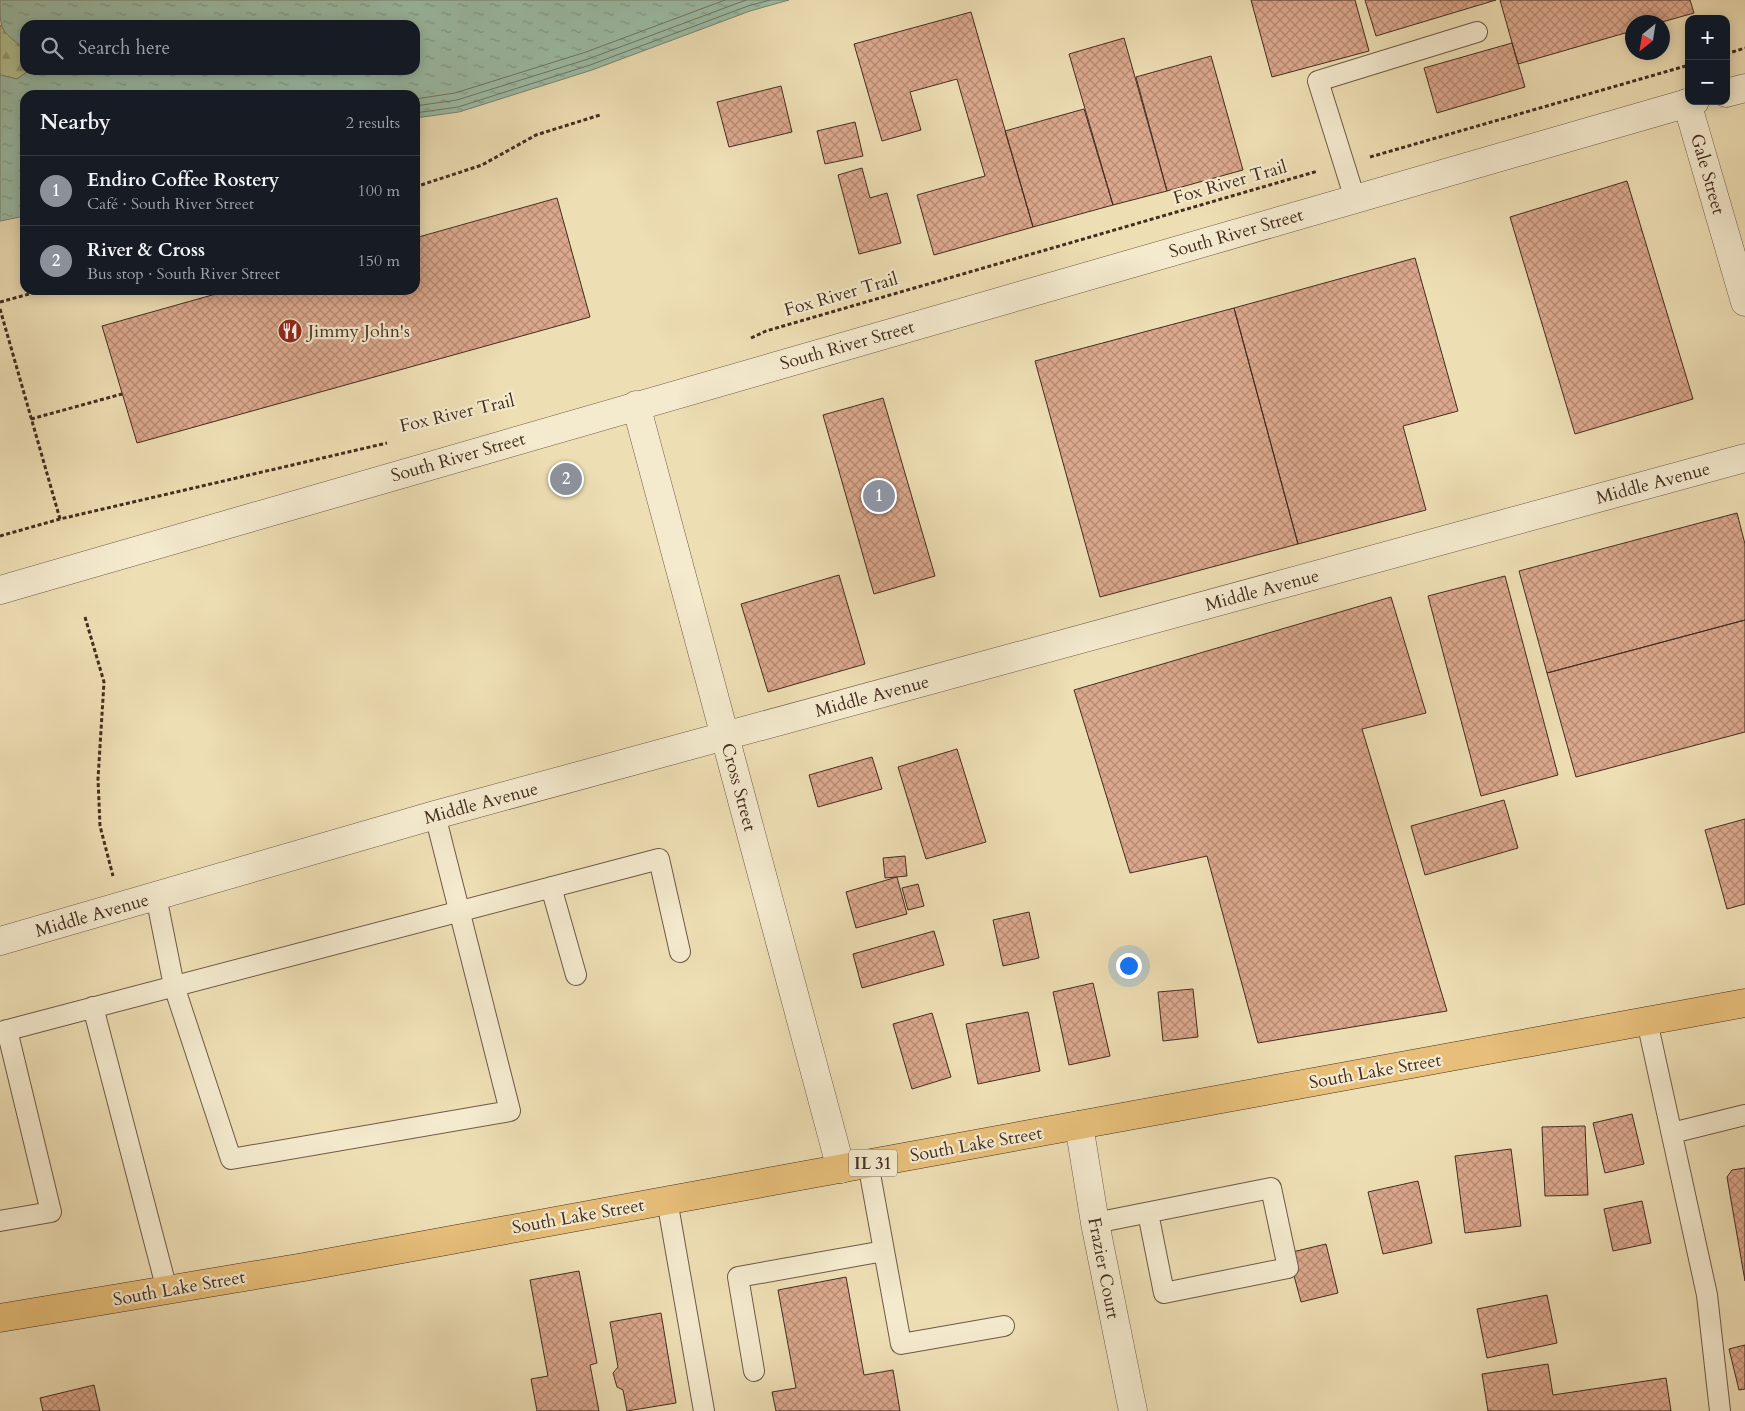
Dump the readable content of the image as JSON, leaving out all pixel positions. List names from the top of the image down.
{
  "streets": {
    "main road": ["South Lake Street", "IL 31"],
    "street": [
      "Gale Street",
      "South River Street",
      "Middle Avenue",
      "Cross Street",
      "Frazier Court"
    ],
    "path": ["Fox River Trail"]
  },
  "crossings": [
    ["South River Street", "Cross Street"],
    ["Middle Avenue", "Cross Street"],
    ["Cross Street", "South Lake Street"],
    ["South Lake Street", "Frazier Court"]
  ],
  "places": {
    "restaurant": ["Jimmy John's"]
  },
  "north": "bottom left",
  "page": {
    "map_buttons": ["+", "−"],
    "search": "Search here",
    "heading": ["Nearby", "2 results"],
    "list": [
      {
        "mark": "1",
        "name": "Endiro Coffee Rostery",
        "note": "Café · South River Street",
        "value": "100 m"
      },
      {
        "mark": "2",
        "name": "River & Cross",
        "note": "Bus stop · South River Street",
        "value": "150 m"
      }
    ],
    "pins": ["2", "1"]
  }
}
